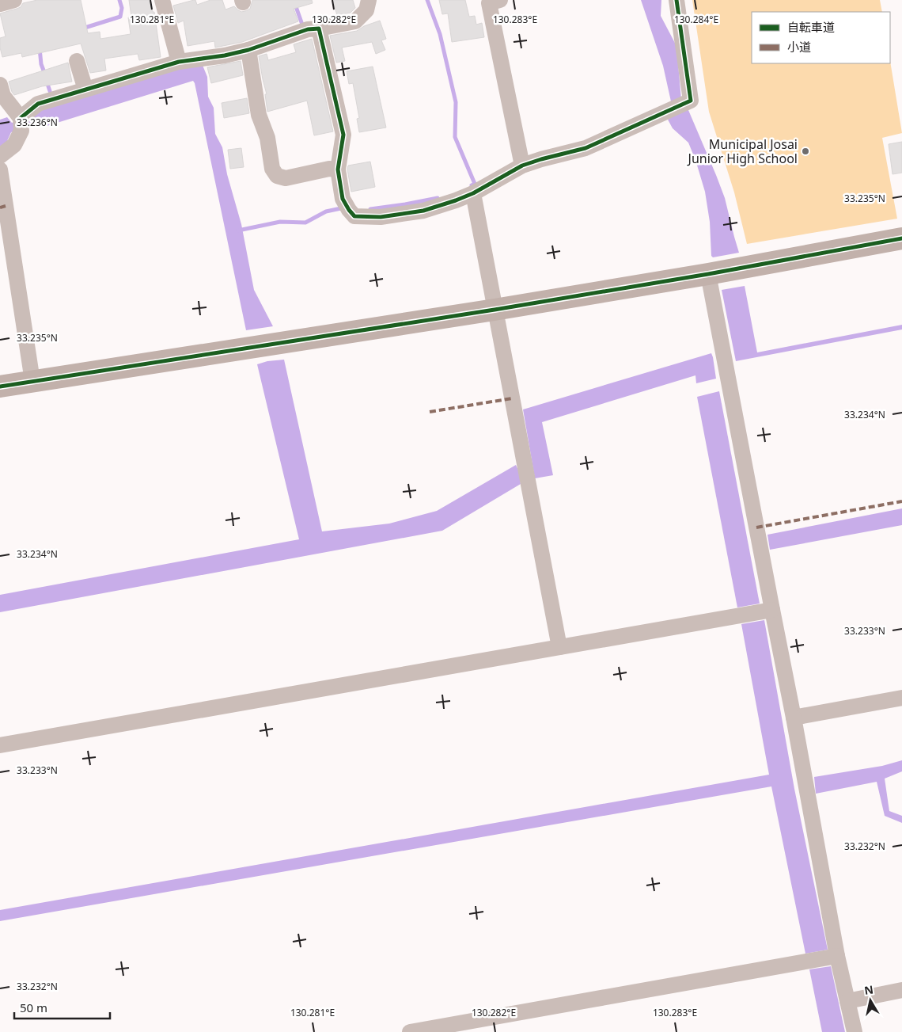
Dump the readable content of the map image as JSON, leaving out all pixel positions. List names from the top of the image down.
{
  "places": ["Municipal Josai Junior High School"],
  "legend": ["自転車道", "小道"],
  "scale_bar": "50 m",
  "north": "top",
  "coordinates": [
    "130.281°E",
    "130.282°E",
    "130.283°E",
    "130.284°E",
    "33.236°N",
    "33.235°N",
    "33.234°N",
    "33.233°N",
    "33.232°N"
  ]
}
